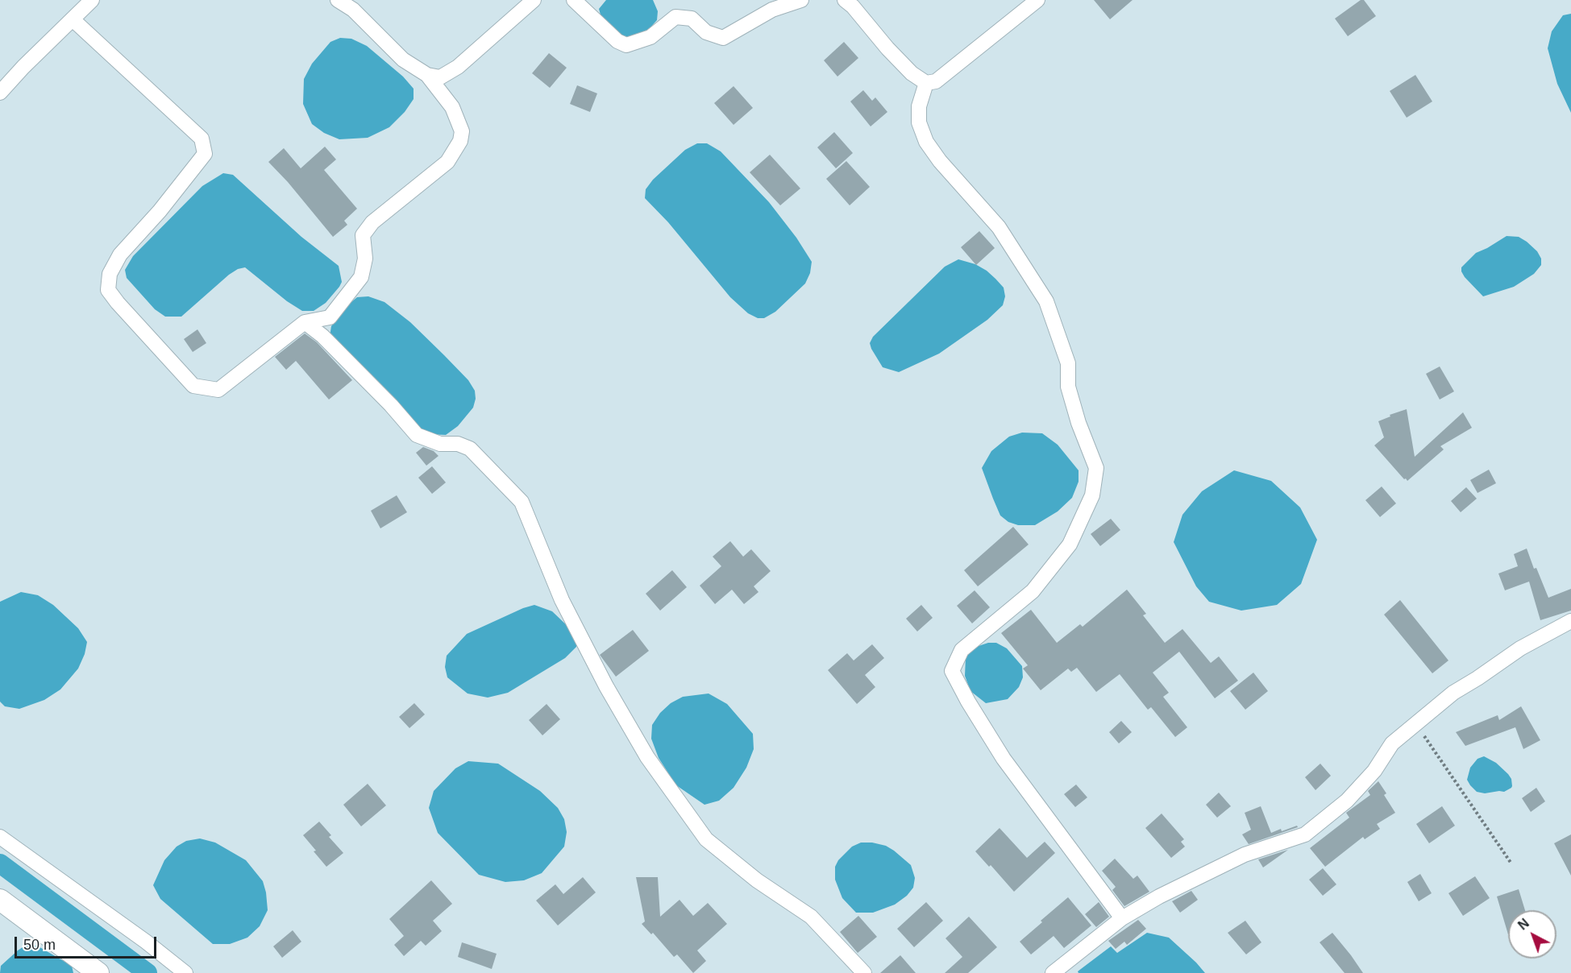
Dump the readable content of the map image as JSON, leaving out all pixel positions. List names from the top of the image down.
{
  "scale_bar": "50 m",
  "north": "top left"
}
